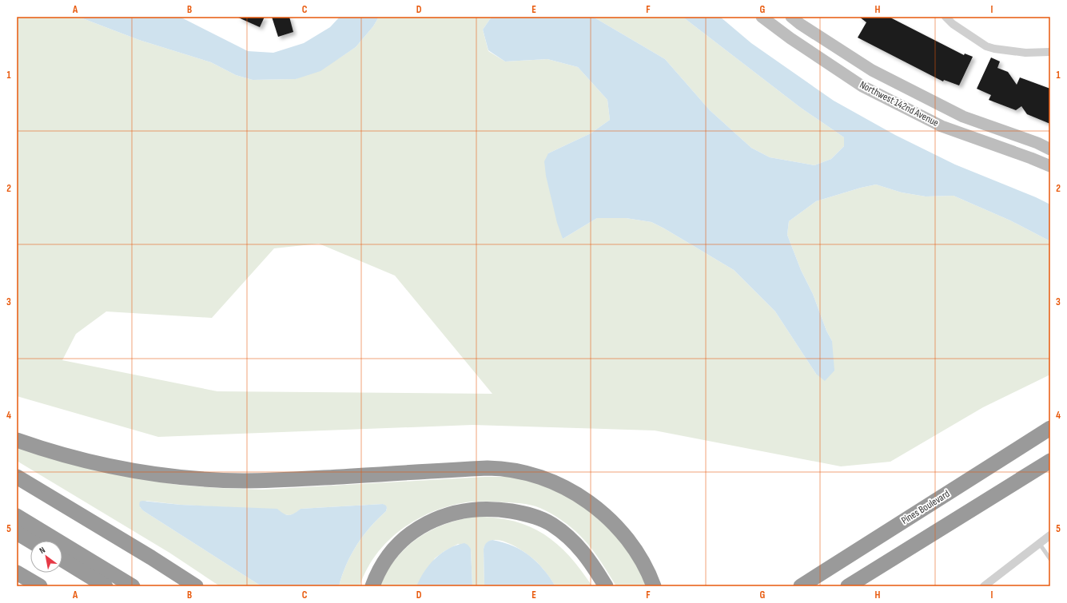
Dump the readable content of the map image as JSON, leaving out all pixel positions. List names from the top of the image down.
{
  "streets": {
    "highway": ["Pines Boulevard"],
    "street": ["Northwest 142nd Avenue"]
  },
  "north": "top left",
  "grid": {
    "columns": [
      "A",
      "B",
      "C",
      "D",
      "E",
      "F",
      "G",
      "H",
      "I"
    ],
    "rows": [
      "1",
      "2",
      "3",
      "4",
      "5"
    ]
  }
}
